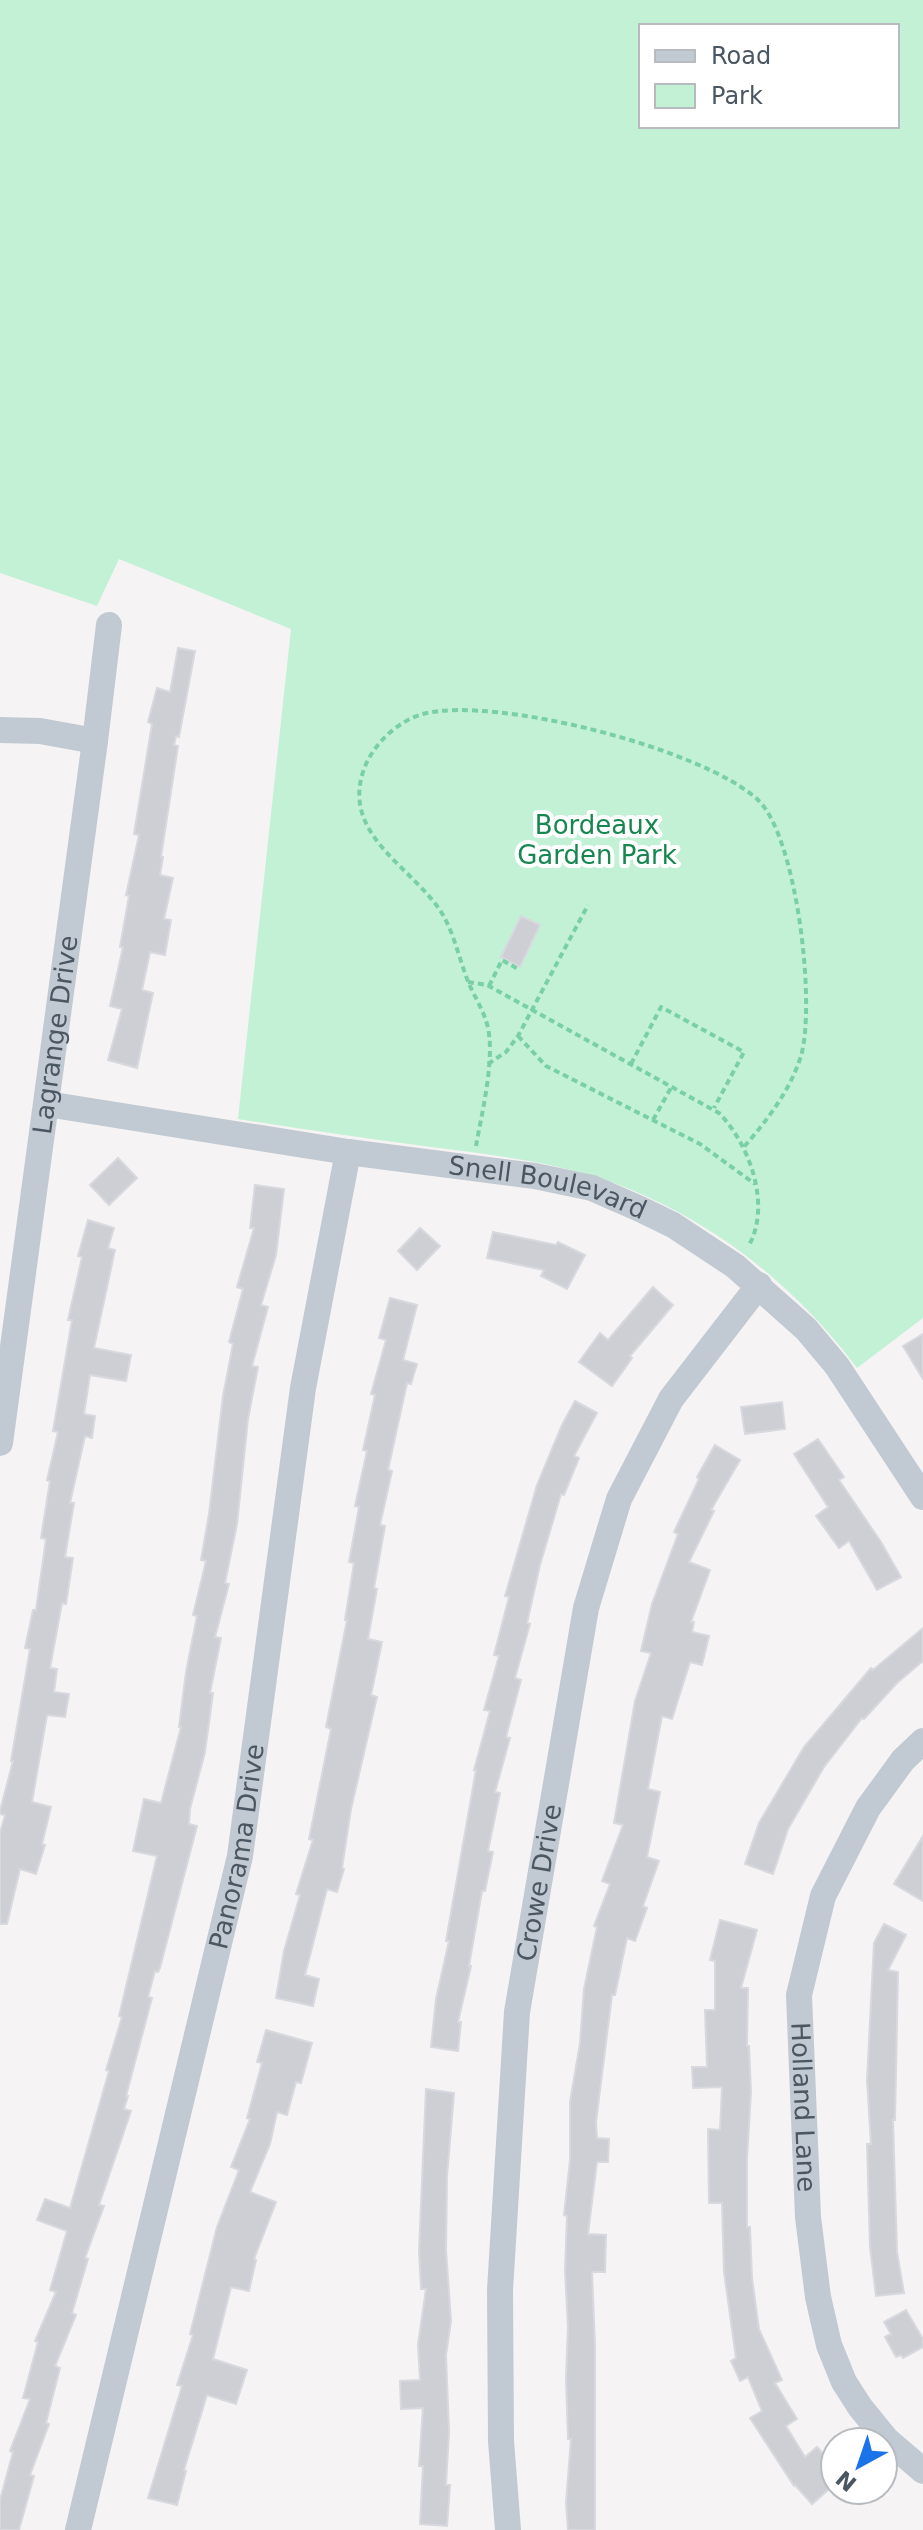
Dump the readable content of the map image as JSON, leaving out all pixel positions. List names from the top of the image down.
{
  "streets": {
    "street": [
      "Lagrange Drive",
      "Snell Boulevard",
      "Panorama Drive",
      "Crowe Drive",
      "Holland Lane"
    ]
  },
  "crossings": [
    ["Lagrange Drive", "Snell Boulevard"],
    ["Snell Boulevard", "Panorama Drive"],
    ["Snell Boulevard", "Crowe Drive"]
  ],
  "parks": ["Bordeaux Garden Park"],
  "legend": ["Road", "Park"],
  "north": "bottom left"
}
